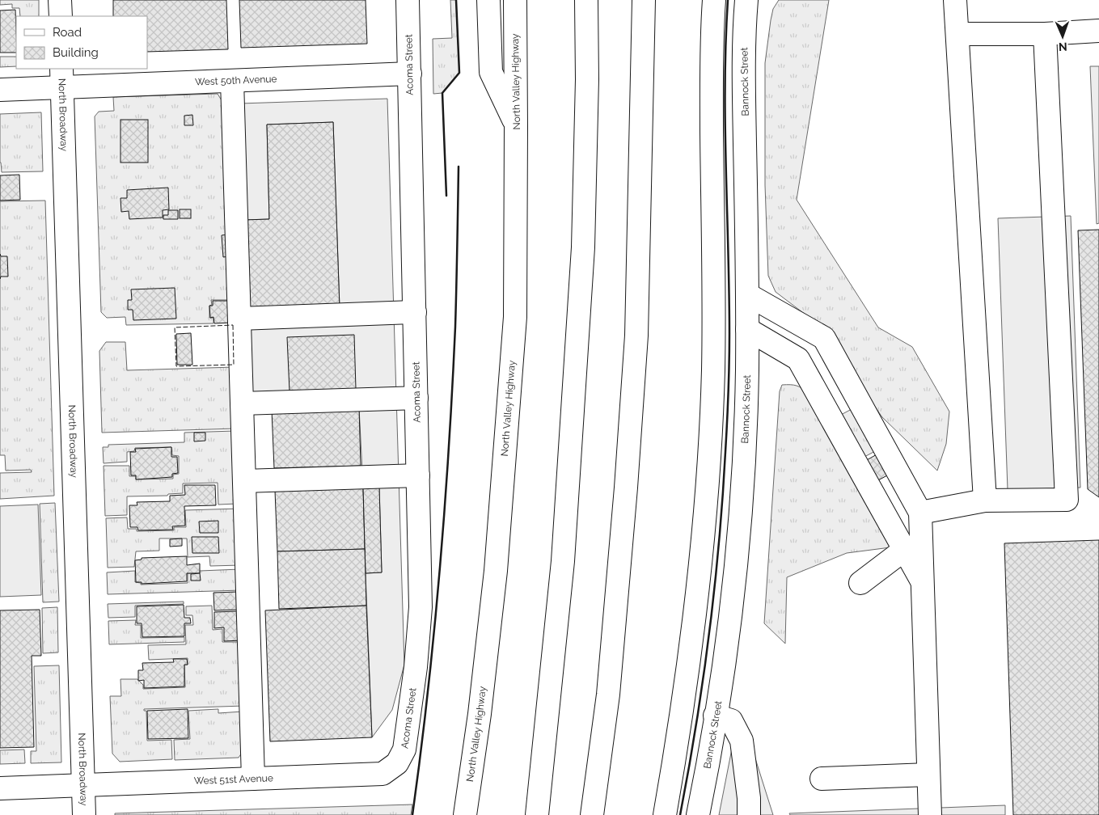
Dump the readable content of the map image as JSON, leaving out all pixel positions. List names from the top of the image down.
{
  "streets": {
    "main road": [
      "Acoma Street",
      "West 50th Avenue",
      "North Valley Highway",
      "Bannock Street",
      "North Broadway",
      "West 51st Avenue"
    ]
  },
  "crossings": [
    ["Acoma Street", "West 50th Avenue"],
    ["Acoma Street", "West 51st Avenue"],
    ["West 50th Avenue", "North Broadway"],
    ["North Broadway", "West 51st Avenue"]
  ],
  "legend": ["Road", "Building"],
  "north": "bottom"
}
